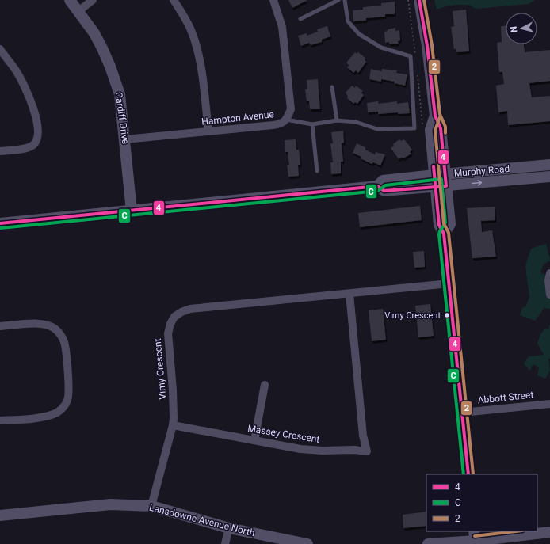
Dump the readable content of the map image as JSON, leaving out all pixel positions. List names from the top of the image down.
{
  "streets": {
    "street": [
      "Cardiff Drive",
      "Hampton Avenue",
      "Murphy Road",
      "Vimy Crescent",
      "Abbott Street",
      "Massey Crescent",
      "Lansdowne Avenue North"
    ]
  },
  "crossings": [
    ["Cardiff Drive", "Hampton Avenue"],
    ["Cardiff Drive", "Murphy Road"],
    ["Vimy Crescent", "Massey Crescent"],
    ["Vimy Crescent", "Lansdowne Avenue North"]
  ],
  "places": ["Vimy Crescent"],
  "lines": ["transit line 4", "transit line 2", "transit line C"],
  "legend": ["4", "C", "2"],
  "north": "left"
}
